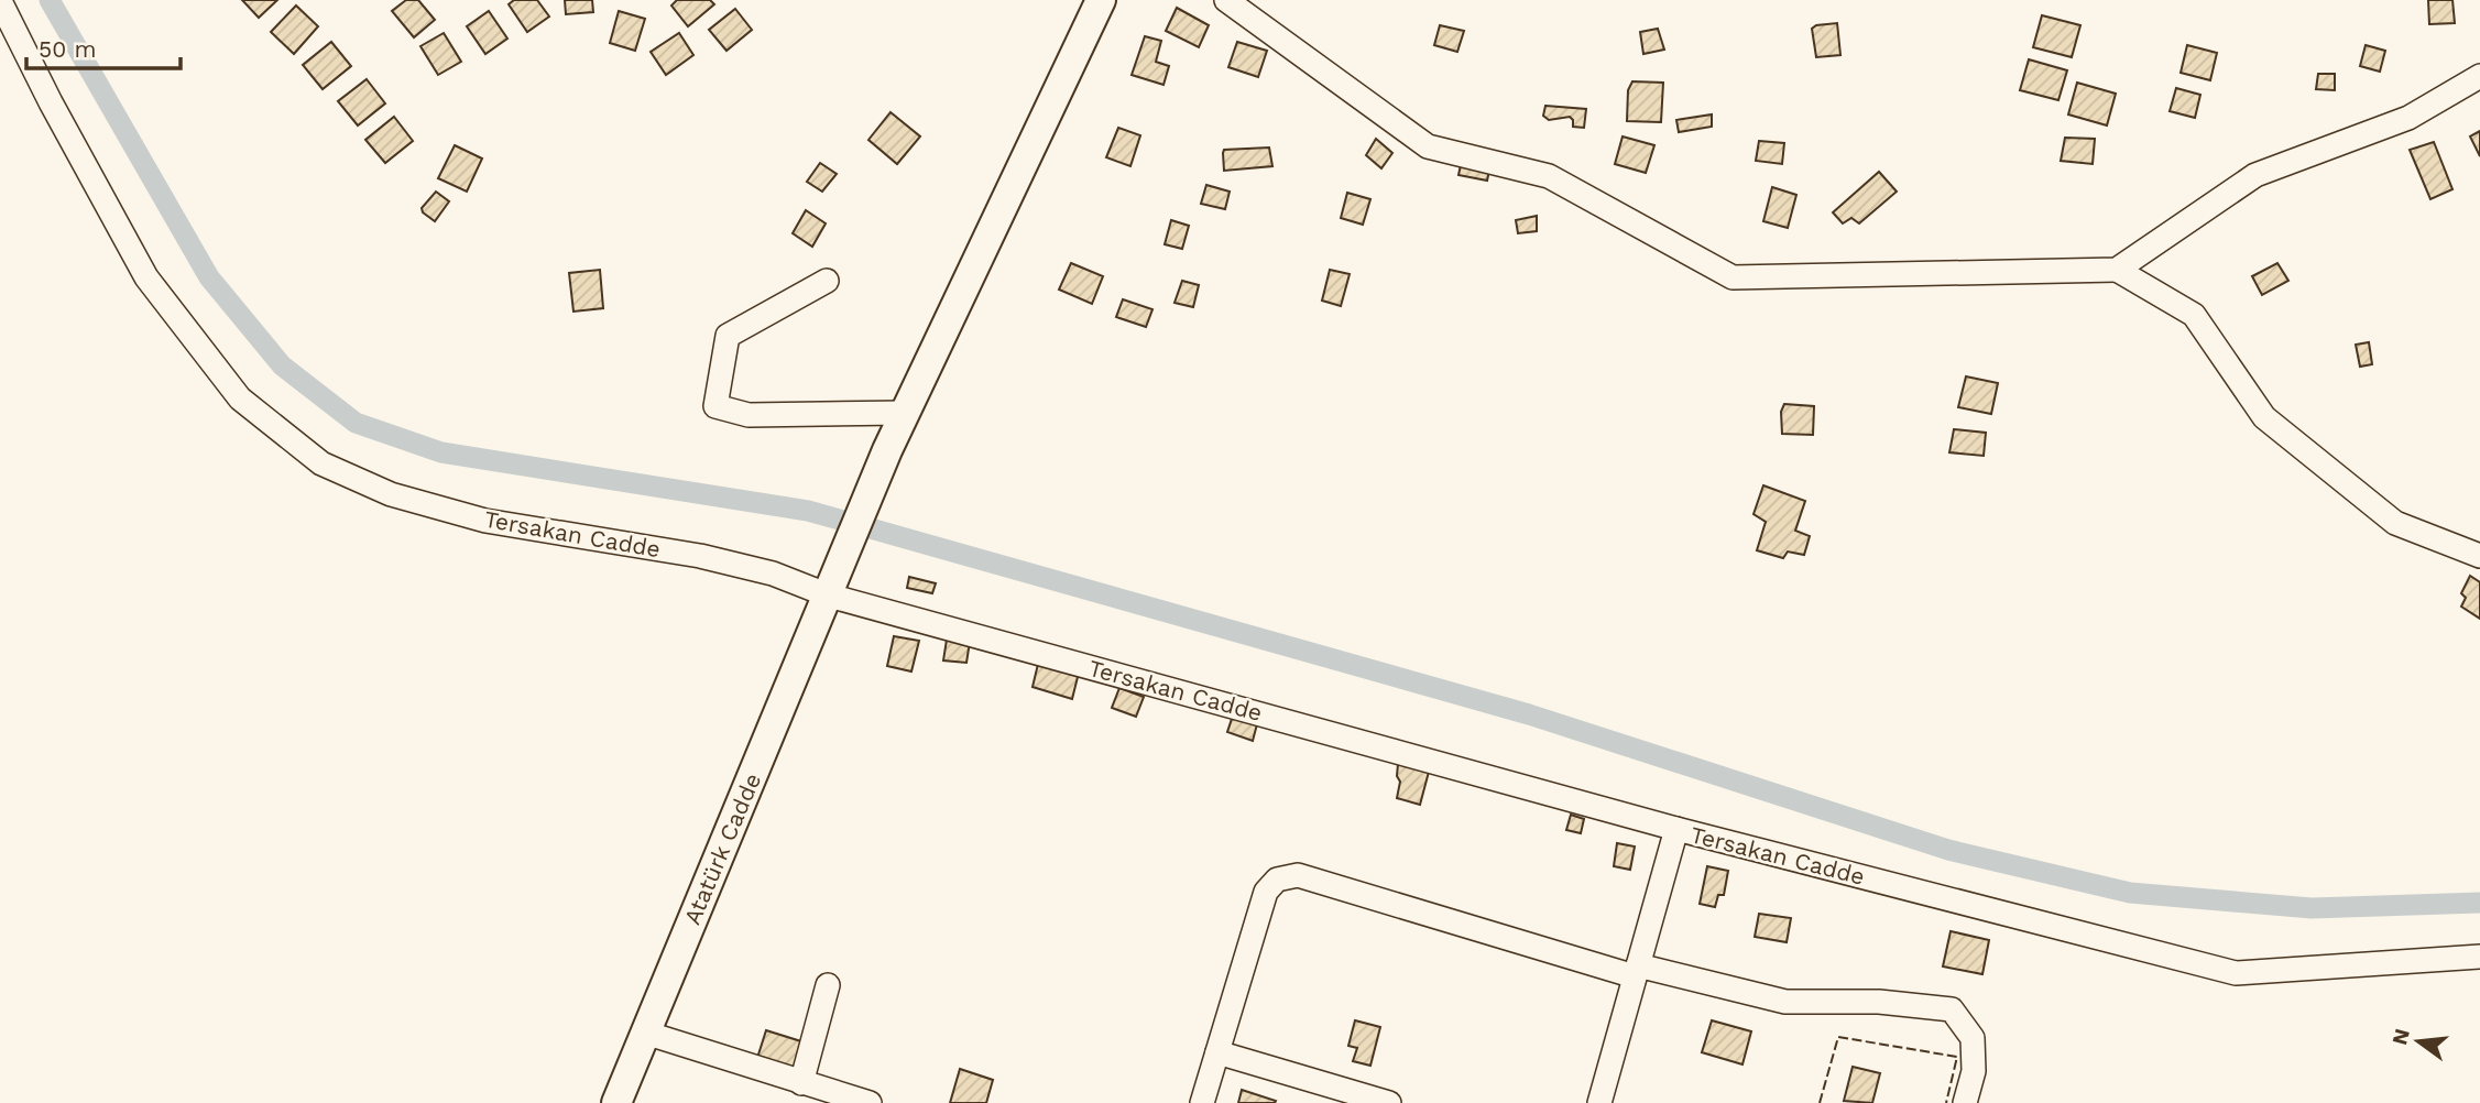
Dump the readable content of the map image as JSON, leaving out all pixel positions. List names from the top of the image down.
{
  "streets": {
    "main road": ["Atatürk Cadde"],
    "street": ["Tersakan Cadde"]
  },
  "crossings": [
    ["Tersakan Cadde", "Atatürk Cadde"]
  ],
  "scale_bar": "50 m",
  "north": "left"
}
